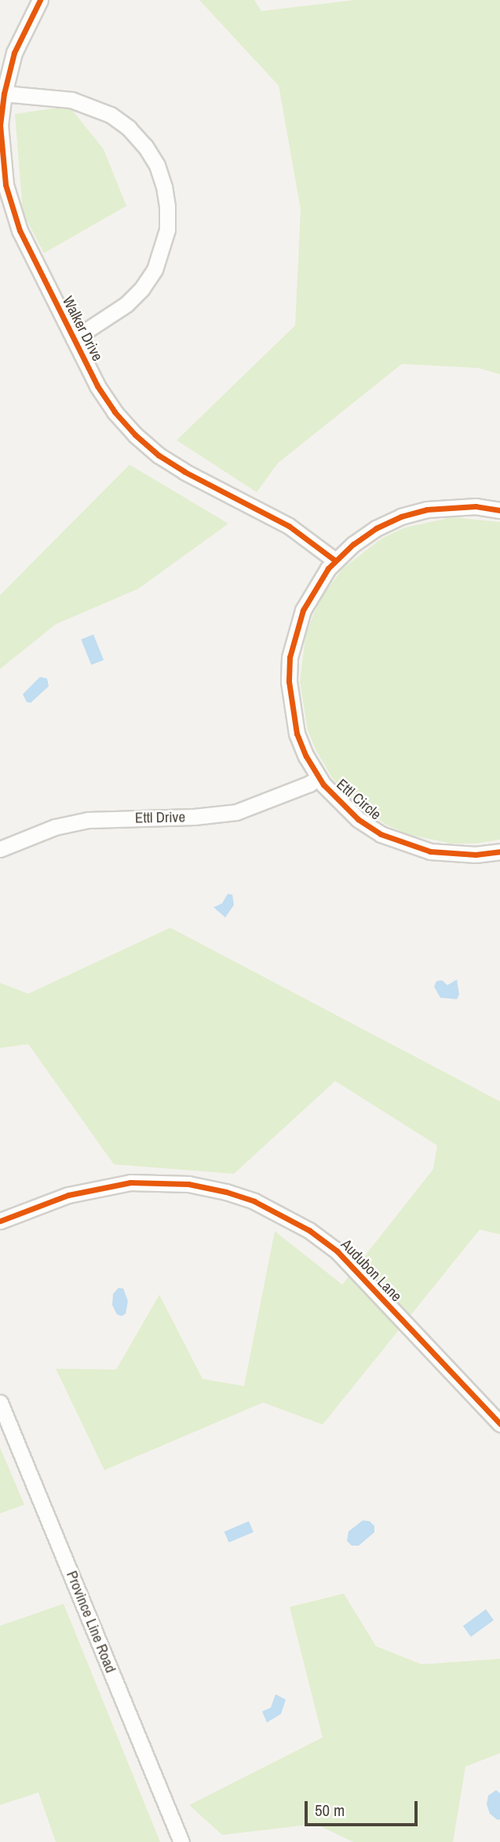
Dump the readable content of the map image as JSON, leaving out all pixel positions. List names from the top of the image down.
{
  "streets": {
    "street": [
      "Walker Drive",
      "Ettl Circle",
      "Ettl Drive",
      "Audubon Lane",
      "Province Line Road"
    ]
  },
  "crossings": [
    ["Walker Drive", "Ettl Circle"],
    ["Ettl Circle", "Ettl Drive"]
  ],
  "scale_bar": "50 m"
}
